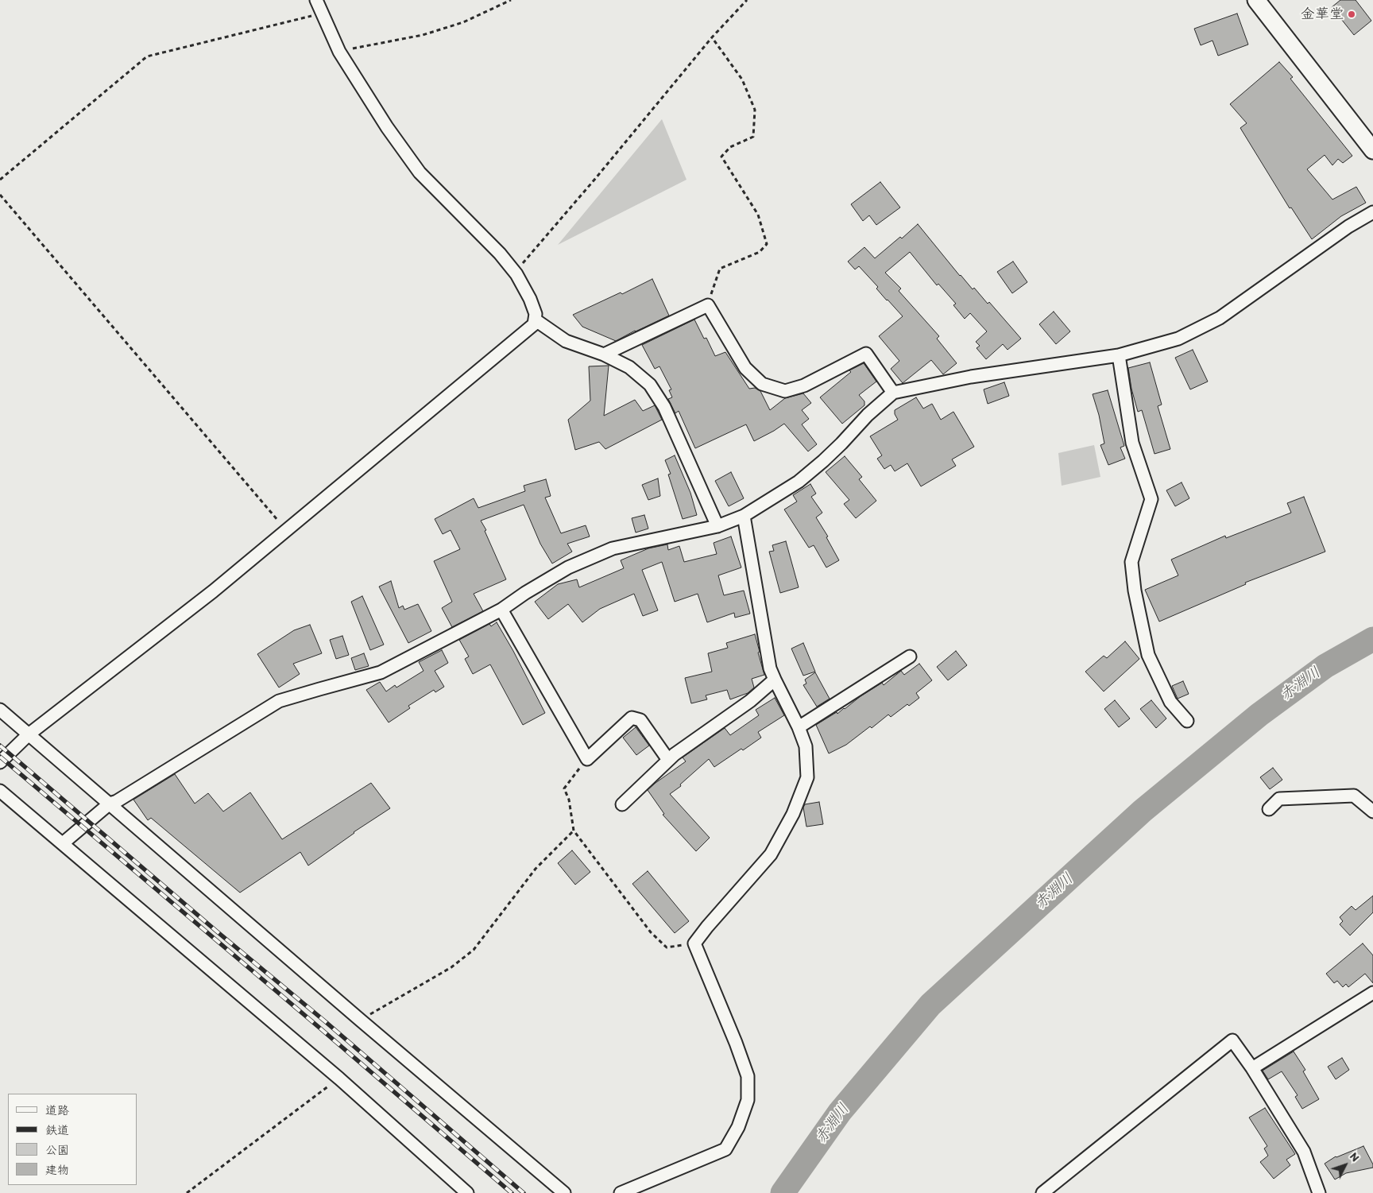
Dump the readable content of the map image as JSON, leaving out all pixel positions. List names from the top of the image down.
{
  "water": ["赤淵川"],
  "places": ["金華堂"],
  "legend": [
    "道路",
    "鉄道",
    "公園",
    "建物"
  ],
  "north": "top right"
}
